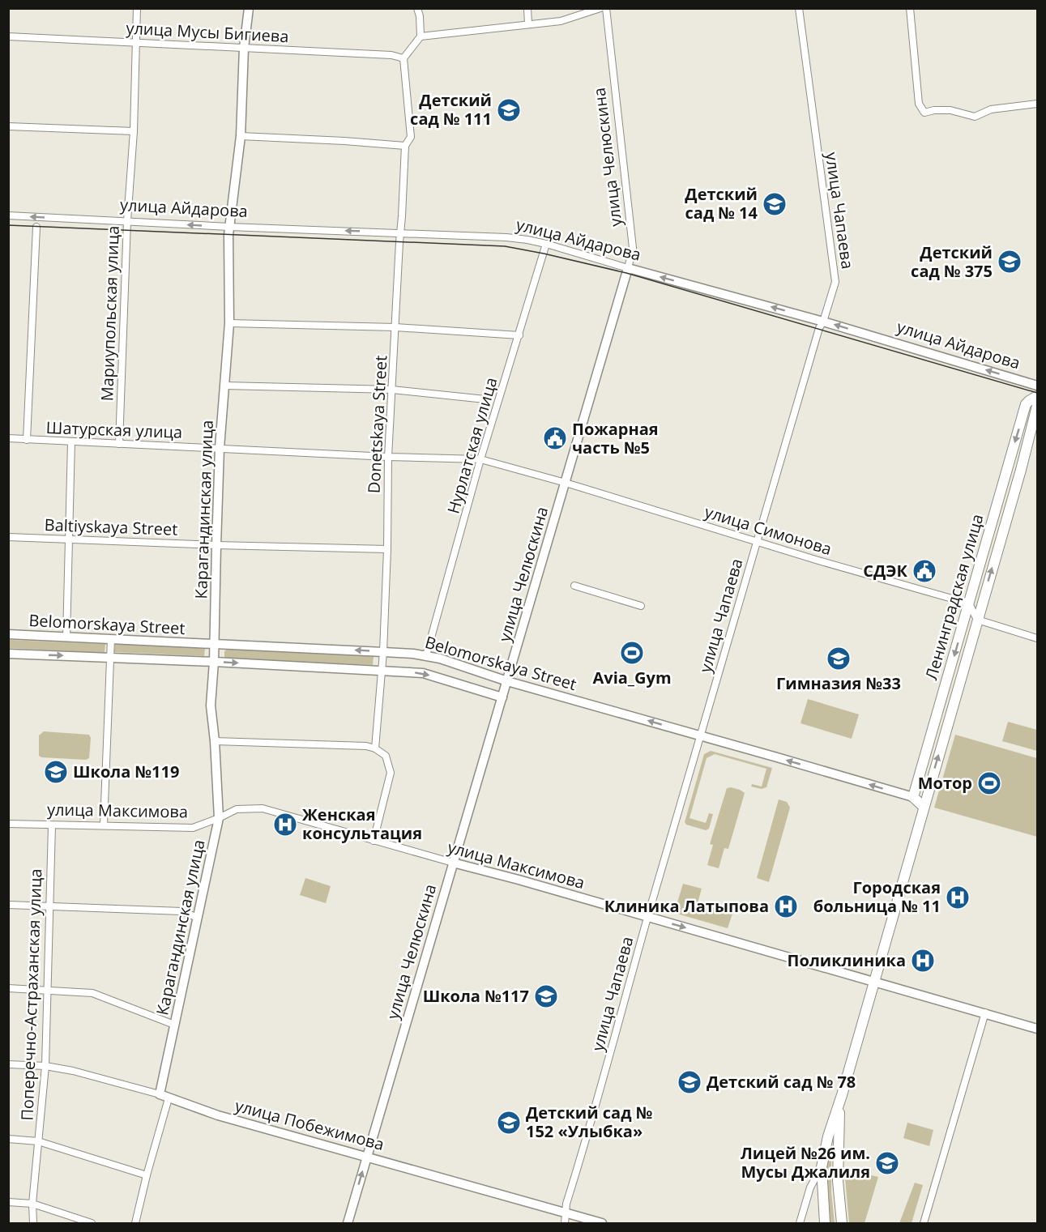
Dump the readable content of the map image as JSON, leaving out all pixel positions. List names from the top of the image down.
{
  "streets": {
    "main road": [
      "улица Челюскина",
      "улица Айдарова",
      "Карагандинская улица",
      "Ленинградская улица",
      "Belomorskaya Street",
      "улица Максимова",
      "улица Побежимова"
    ],
    "street": [
      "улица Мусы Бигиева",
      "улица Чапаева",
      "Мариупольская улица",
      "Donetskaya Street",
      "Шатурская улица",
      "Нурлатская улица",
      "Baltiyskaya Street",
      "улица Симонова",
      "Поперечно-Астраханская улица"
    ]
  },
  "crossings": [
    ["улица Мусы Бигиева", "Мариупольская улица"],
    ["улица Мусы Бигиева", "Donetskaya Street"],
    ["улица Мусы Бигиева", "Карагандинская улица"],
    ["улица Челюскина", "улица Айдарова"],
    ["улица Челюскина", "улица Симонова"],
    ["улица Челюскина", "Belomorskaya Street"],
    ["улица Челюскина", "улица Максимова"],
    ["улица Челюскина", "улица Побежимова"],
    ["улица Айдарова", "улица Чапаева"],
    ["улица Айдарова", "Мариупольская улица"],
    ["улица Айдарова", "Donetskaya Street"],
    ["улица Айдарова", "Нурлатская улица"],
    ["улица Айдарова", "Карагандинская улица"],
    ["улица Чапаева", "улица Симонова"],
    ["улица Чапаева", "Belomorskaya Street"],
    ["улица Чапаева", "улица Максимова"],
    ["улица Чапаева", "улица Побежимова"],
    ["Мариупольская улица", "Шатурская улица"],
    ["Donetskaya Street", "Шатурская улица"],
    ["Donetskaya Street", "Baltiyskaya Street"],
    ["Donetskaya Street", "Belomorskaya Street"],
    ["Шатурская улица", "Нурлатская улица"],
    ["Шатурская улица", "Карагандинская улица"],
    ["Шатурская улица", "улица Симонова"],
    ["Нурлатская улица", "улица Симонова"],
    ["Нурлатская улица", "Belomorskaya Street"],
    ["Карагандинская улица", "Baltiyskaya Street"],
    ["Карагандинская улица", "Belomorskaya Street"],
    ["Карагандинская улица", "улица Максимова"],
    ["Карагандинская улица", "улица Побежимова"],
    ["улица Симонова", "Ленинградская улица"],
    ["Ленинградская улица", "Belomorskaya Street"],
    ["Ленинградская улица", "улица Максимова"],
    ["улица Максимова", "Поперечно-Астраханская улица"],
    ["Поперечно-Астраханская улица", "улица Побежимова"]
  ],
  "one_way": ["улица Айдарова"],
  "places": {
    "school or university": [
      "Детский сад № 111",
      "Детский сад № 14",
      "Детский сад № 375",
      "Гимназия №33",
      "Школа №119",
      "Школа №117",
      "Детский сад № 78",
      "Детский сад № 152 «Улыбка»",
      "Лицей №26 им. Мусы Джалиля"
    ],
    "public building": ["Пожарная часть №5", "СДЭК"],
    "sports": ["Avia_Gym", "Мотор"],
    "hospital": [
      "Женская консультация",
      "Городская больница № 11",
      "Клиника Латыпова",
      "Поликлиника"
    ]
  }
}
